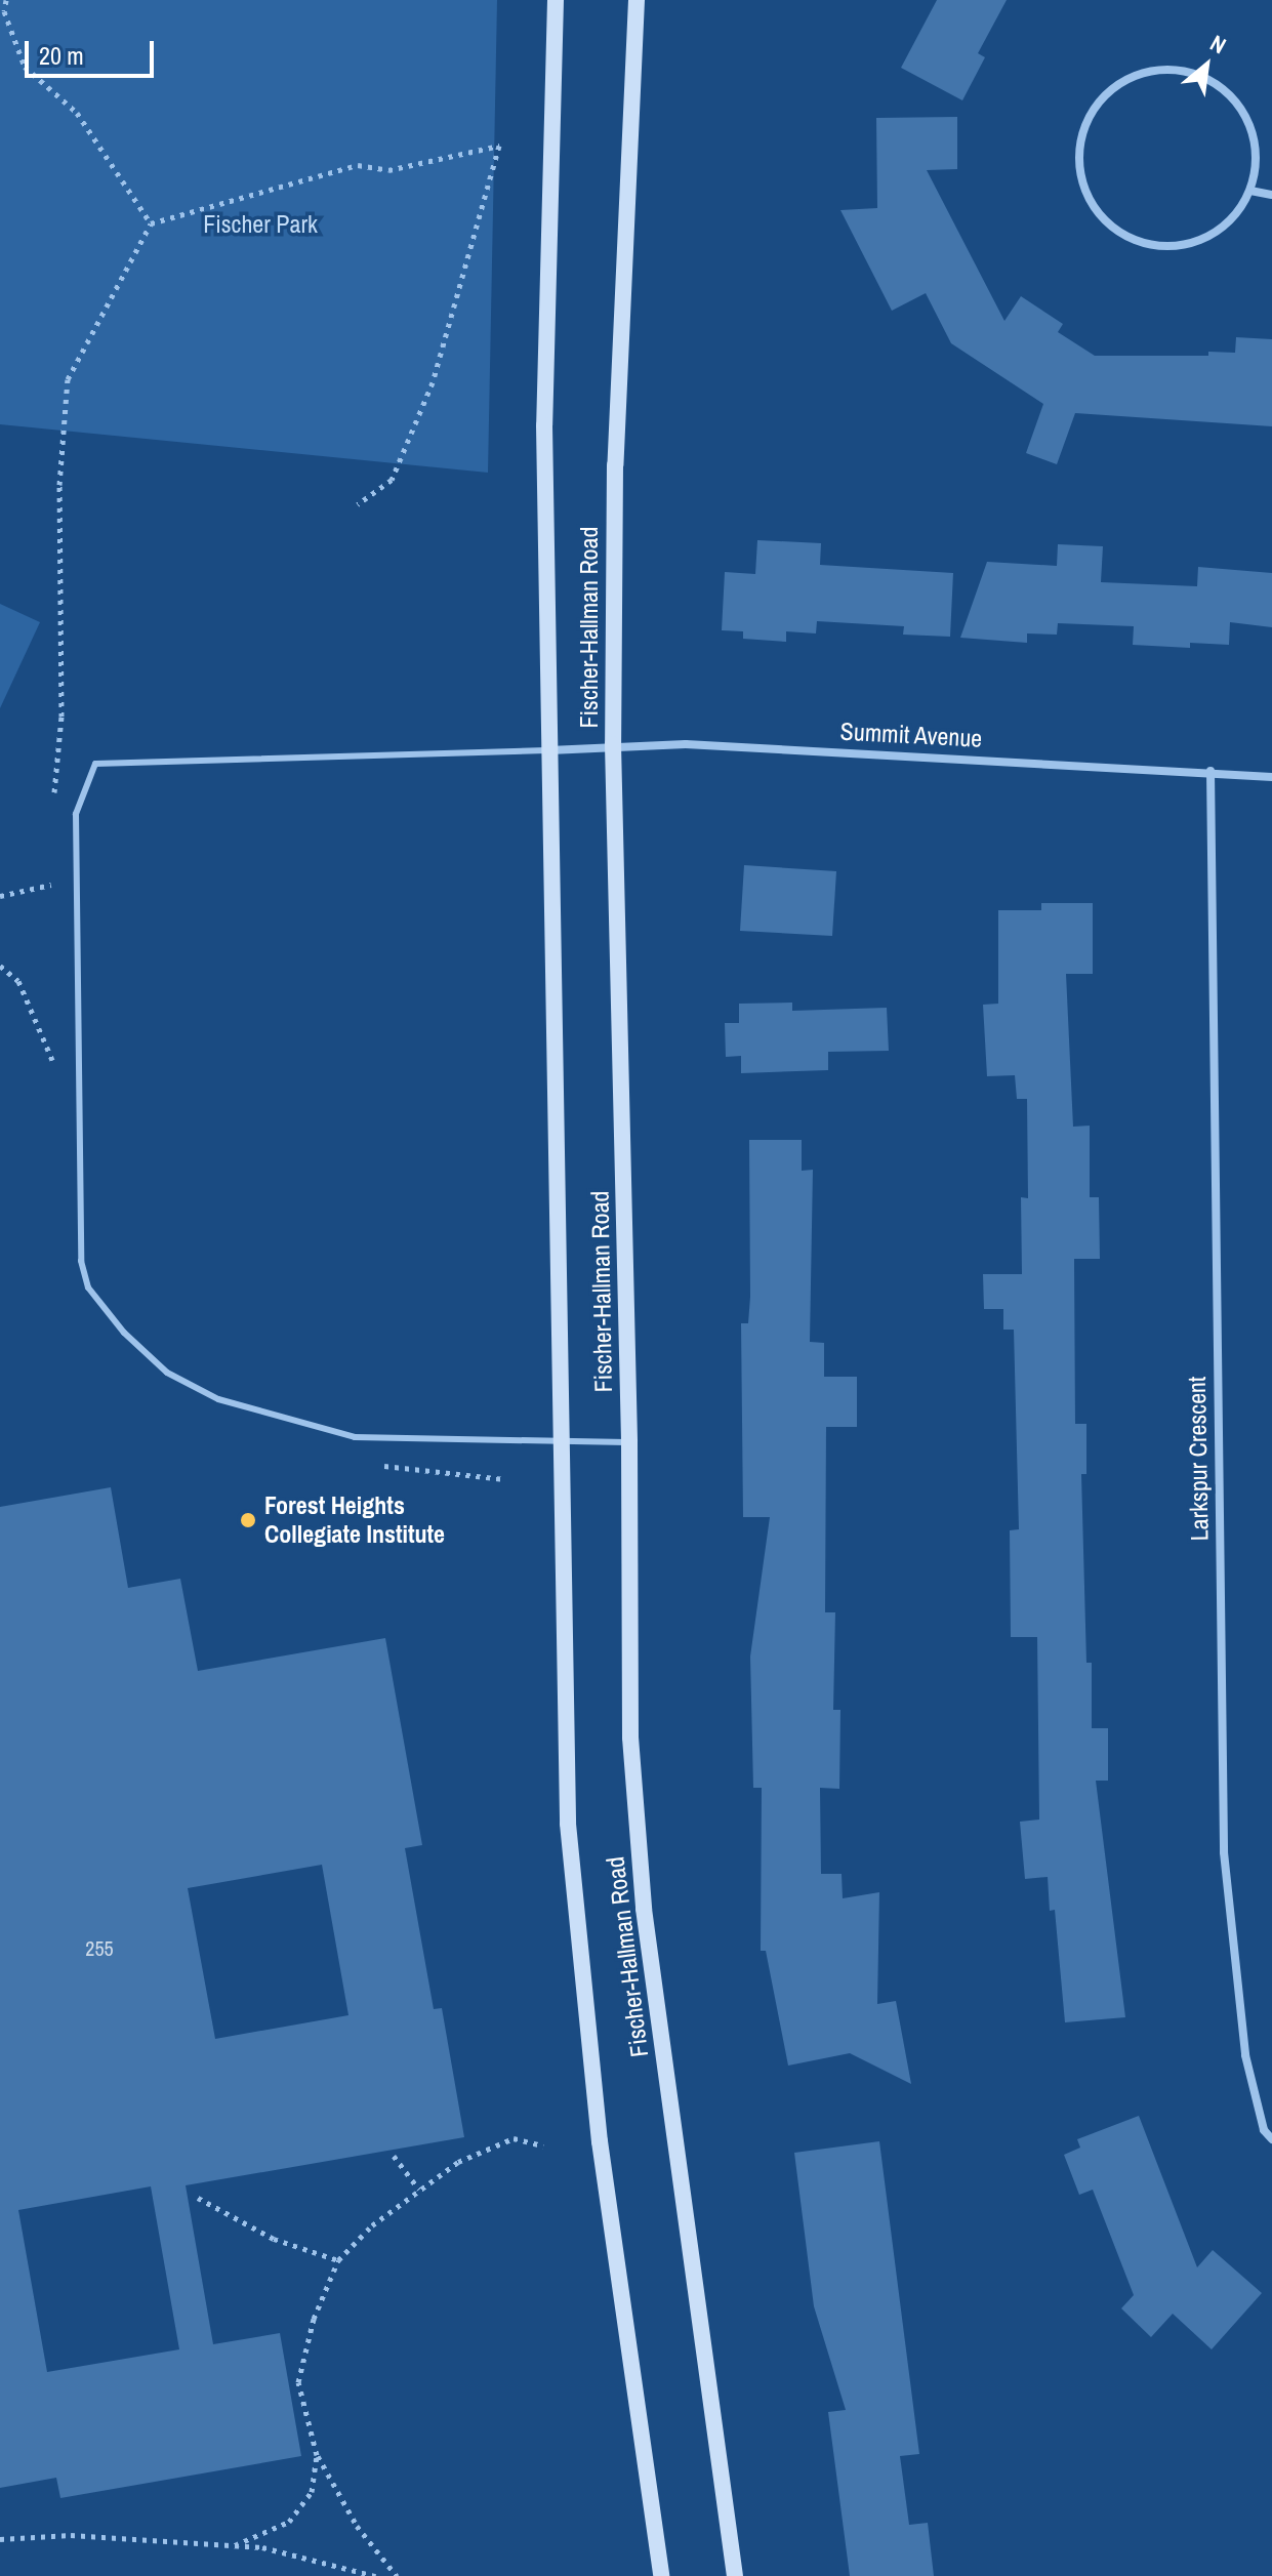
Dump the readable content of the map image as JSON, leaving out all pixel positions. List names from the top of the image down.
{
  "streets": {
    "main road": ["Fischer-Hallman Road"],
    "street": ["Summit Avenue", "Larkspur Crescent"]
  },
  "crossings": [
    ["Fischer-Hallman Road", "Summit Avenue"],
    ["Summit Avenue", "Larkspur Crescent"]
  ],
  "parks": ["Fischer Park"],
  "places": ["Forest Heights Collegiate Institute"],
  "house_numbers": ["255"],
  "scale_bar": "20 m",
  "north": "top right"
}
